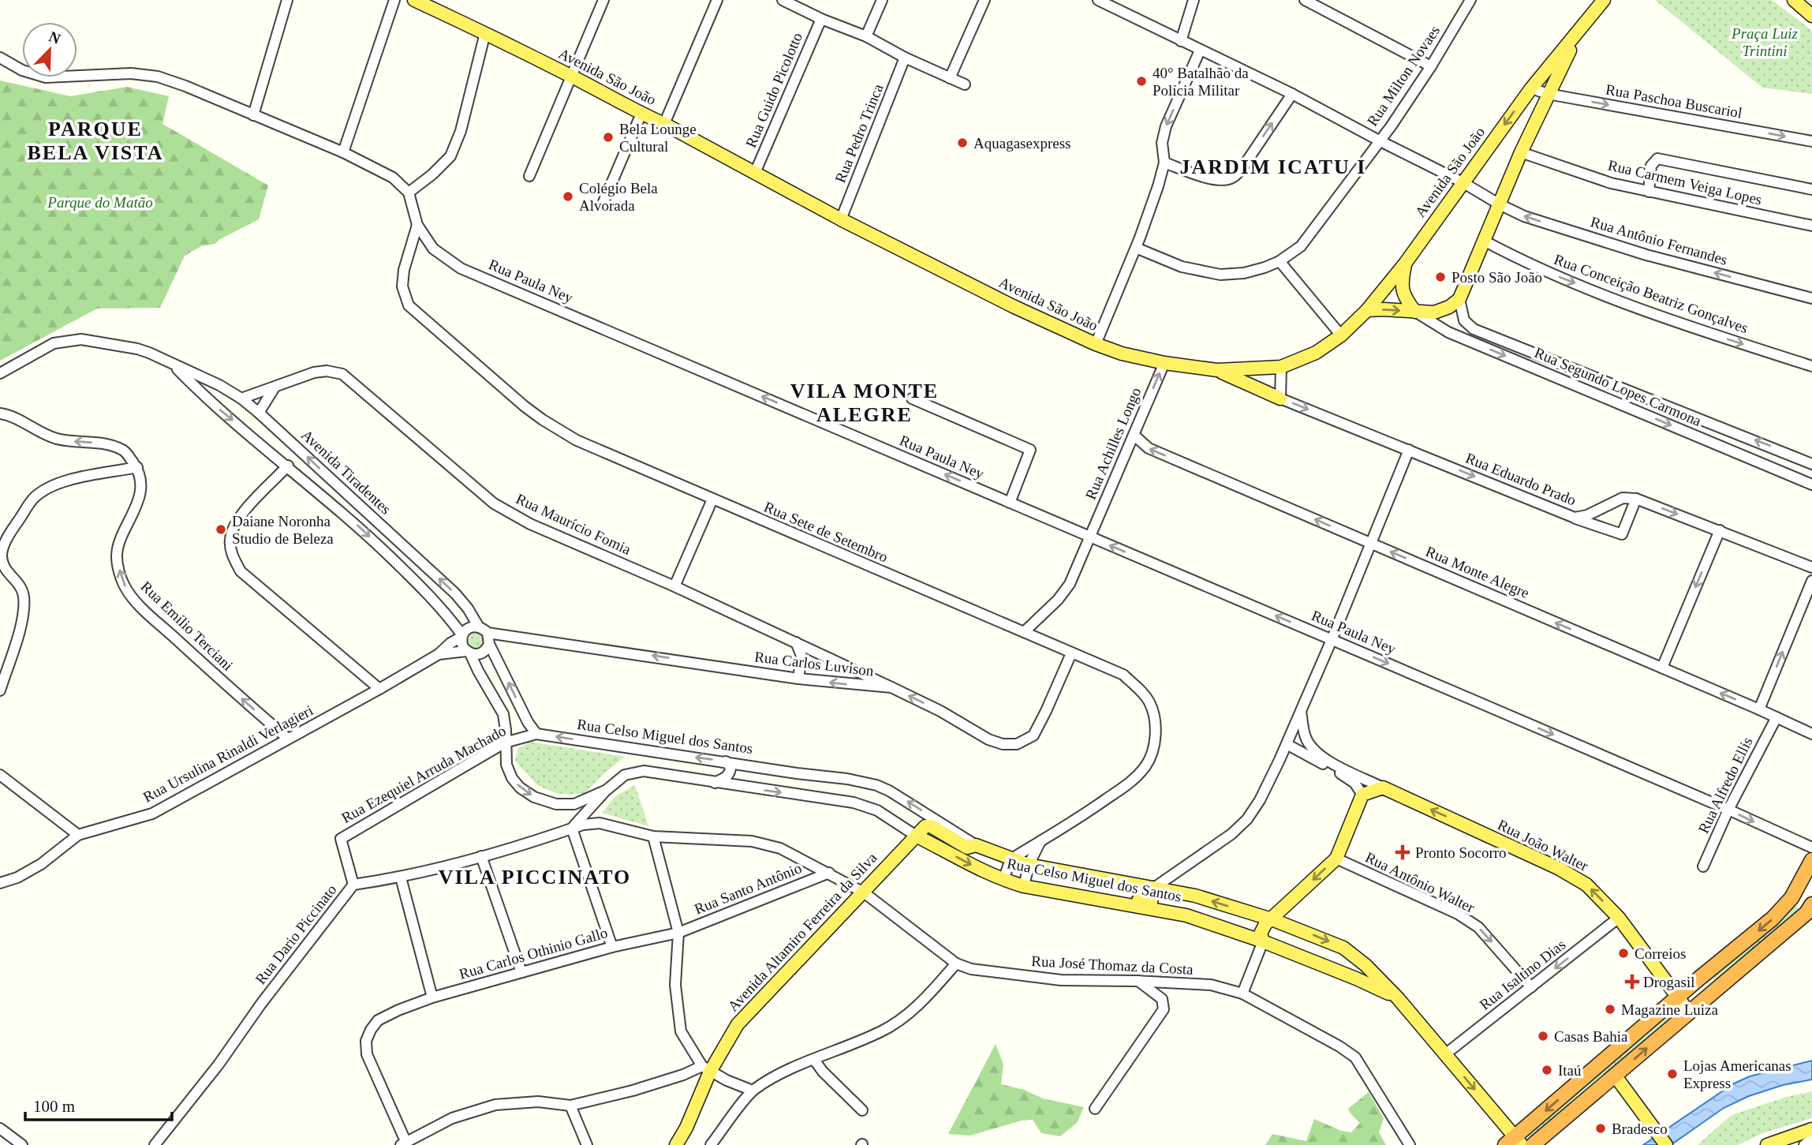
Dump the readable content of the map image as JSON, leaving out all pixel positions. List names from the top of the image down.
{
  "streets": {
    "main road": [
      "Avenida São João",
      "Rua Celso Miguel dos Santos",
      "Rua João Walter",
      "Avenida Altamiro Ferreira da Silva"
    ],
    "street": [
      "Rua Milton Novaes",
      "Rua Guido Picolotto",
      "Rua Paschoa Buscariol",
      "Rua Pedro Trinca",
      "Rua Carmem Veiga Lopes",
      "Rua Antônio Fernandes",
      "Rua Paula Ney",
      "Rua Conceição Beatriz Gonçalves",
      "Rua Segundo Lopes Carmona",
      "Rua Achilles Longo",
      "Avenida Tiradentes",
      "Rua Eduardo Prado",
      "Rua Maurício Fomia",
      "Rua Sete de Setembro",
      "Rua Monte Alegre",
      "Rua Emílio Terciani",
      "Rua Carlos Luvison",
      "Rua Ursulina Rinaldi Verlagieri",
      "Rua Ezequiel Arruda Machado",
      "Rua Alfredo Ellis",
      "Rua Antônio Walter",
      "Rua Santo Antônio",
      "Rua Dario Piccinato",
      "Rua Carlos Othinio Gallo",
      "Rua José Thomaz da Costa",
      "Rua Isaltino Dias"
    ]
  },
  "crossings": [
    ["Rua Milton Novaes", "Rua Antônio Fernandes"],
    ["Avenida São João", "Rua Guido Picolotto"],
    ["Avenida São João", "Rua Paschoa Buscariol"],
    ["Avenida São João", "Rua Pedro Trinca"],
    ["Avenida São João", "Rua Carmem Veiga Lopes"],
    ["Avenida São João", "Rua Antônio Fernandes"],
    ["Avenida São João", "Rua Conceição Beatriz Gonçalves"],
    ["Avenida São João", "Rua Achilles Longo"],
    ["Rua Paula Ney", "Rua Achilles Longo"],
    ["Rua Paula Ney", "Rua Sete de Setembro"],
    ["Rua Paula Ney", "Rua Alfredo Ellis"],
    ["Rua Achilles Longo", "Rua Sete de Setembro"],
    ["Rua Achilles Longo", "Rua Monte Alegre"],
    ["Avenida Tiradentes", "Rua Maurício Fomia"],
    ["Avenida Tiradentes", "Rua Carlos Luvison"],
    ["Avenida Tiradentes", "Rua Ursulina Rinaldi Verlagieri"],
    ["Rua Maurício Fomia", "Rua Carlos Luvison"],
    ["Rua Sete de Setembro", "Rua Carlos Luvison"],
    ["Rua Sete de Setembro", "Rua Celso Miguel dos Santos"],
    ["Rua Monte Alegre", "Rua Alfredo Ellis"],
    ["Rua Emílio Terciani", "Rua Ursulina Rinaldi Verlagieri"],
    ["Rua Carlos Luvison", "Rua Ursulina Rinaldi Verlagieri"],
    ["Rua Celso Miguel dos Santos", "Rua Ezequiel Arruda Machado"],
    ["Rua Celso Miguel dos Santos", "Avenida Altamiro Ferreira da Silva"],
    ["Rua Celso Miguel dos Santos", "Rua Isaltino Dias"],
    ["Rua Ezequiel Arruda Machado", "Rua Dario Piccinato"],
    ["Rua João Walter", "Rua Isaltino Dias"],
    ["Rua Antônio Walter", "Rua Isaltino Dias"],
    ["Rua Santo Antônio", "Rua Dario Piccinato"],
    ["Rua Santo Antônio", "Rua Carlos Othinio Gallo"],
    ["Avenida Altamiro Ferreira da Silva", "Rua Dario Piccinato"],
    ["Rua Dario Piccinato", "Rua José Thomaz da Costa"]
  ],
  "one_way": [
    "Rua Paschoa Buscariol",
    "Rua Antônio Fernandes",
    "Rua Eduardo Prado",
    "Rua Monte Alegre",
    "Rua Emílio Terciani",
    "Rua Carlos Luvison",
    "Rua João Walter",
    "Rua Antônio Walter",
    "Rua Isaltino Dias"
  ],
  "districts": [
    "PARQUE BELA VISTA",
    "JARDIM ICATU I",
    "VILA MONTE ALEGRE",
    "VILA PICCINATO"
  ],
  "parks": ["Praça Luiz Trintini", "Parque do Matão"],
  "places": {
    "other": [
      "40° Batalhão da Polícia Militar",
      "Bela Lounge Cultural",
      "Aquagasexpress",
      "Colégio Bela Alvorada",
      "Posto São João",
      "Daiane Noronha Studio de Beleza",
      "Correios",
      "Magazine Luiza",
      "Casas Bahia",
      "Itaú",
      "Lojas Americanas Express",
      "Bradesco"
    ],
    "health": ["Pronto Socorro", "Drogasil"]
  },
  "scale_bar": "100 m",
  "north": "top right"
}
